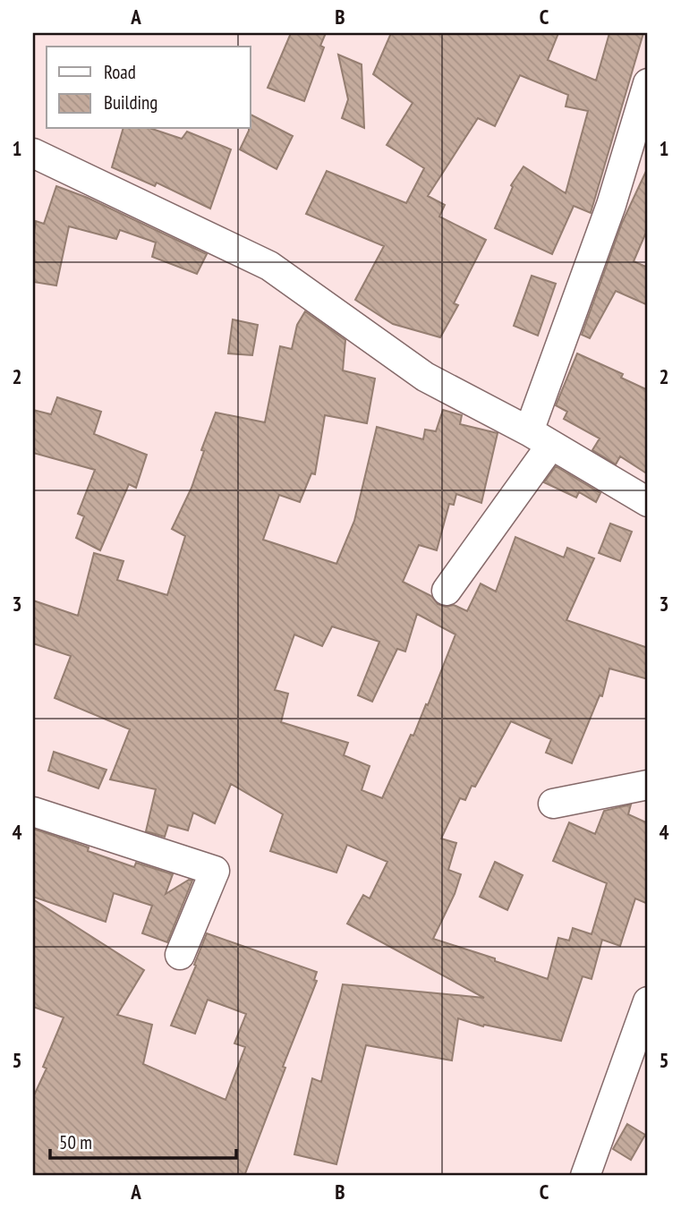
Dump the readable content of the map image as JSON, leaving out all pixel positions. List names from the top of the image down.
{
  "legend": ["Road", "Building"],
  "scale_bar": "50 m",
  "grid": {
    "columns": ["A", "B", "C"],
    "rows": [
      "1",
      "2",
      "3",
      "4",
      "5"
    ]
  }
}
